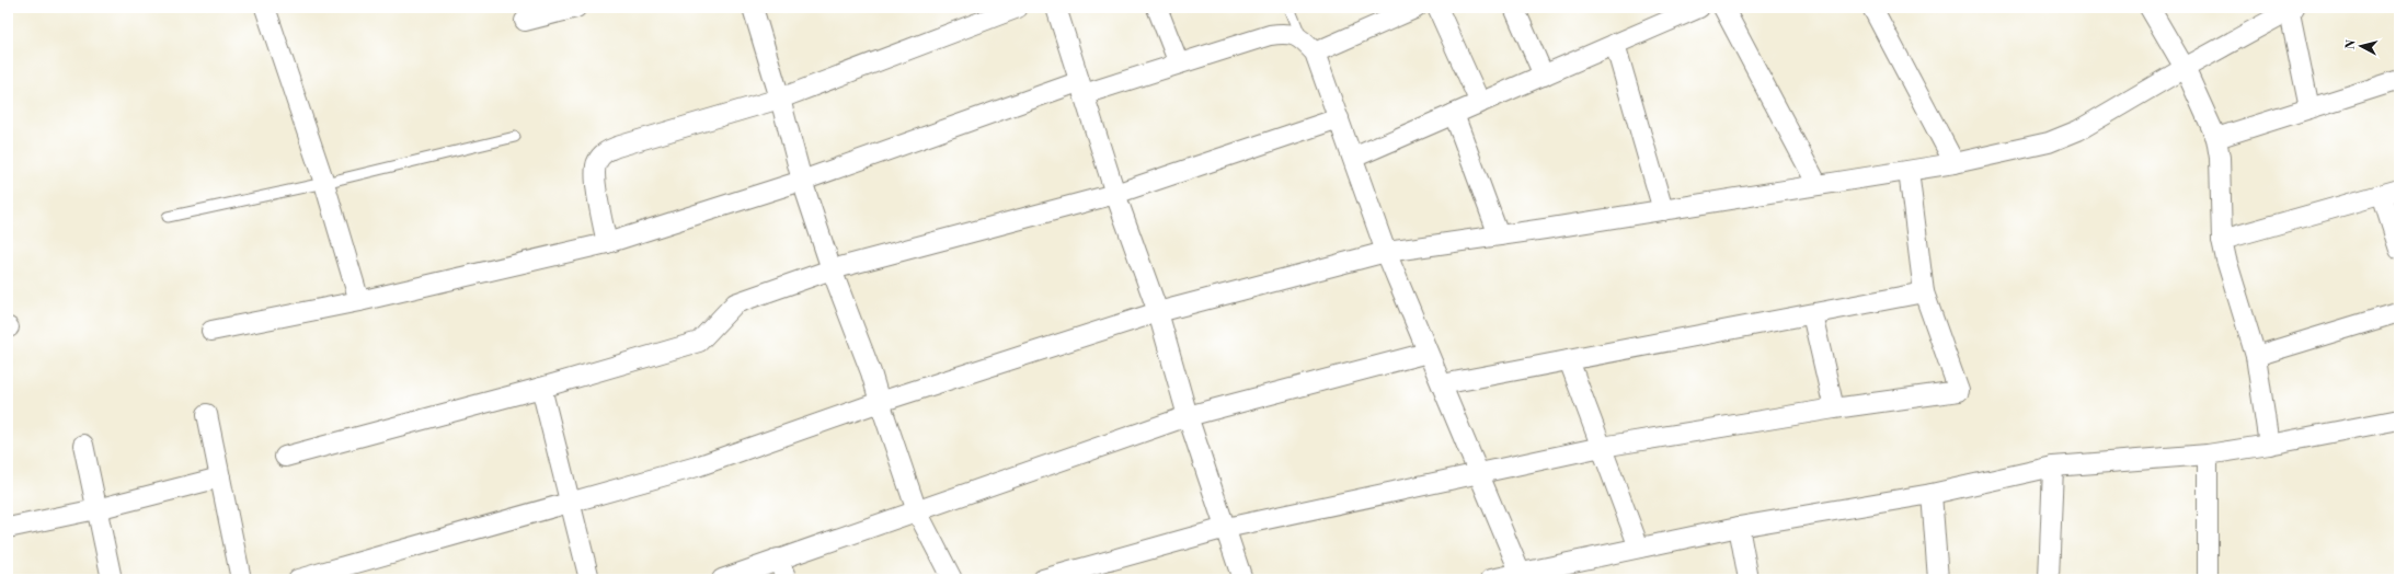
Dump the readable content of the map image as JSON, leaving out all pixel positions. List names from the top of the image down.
{
  "north": "left"
}
